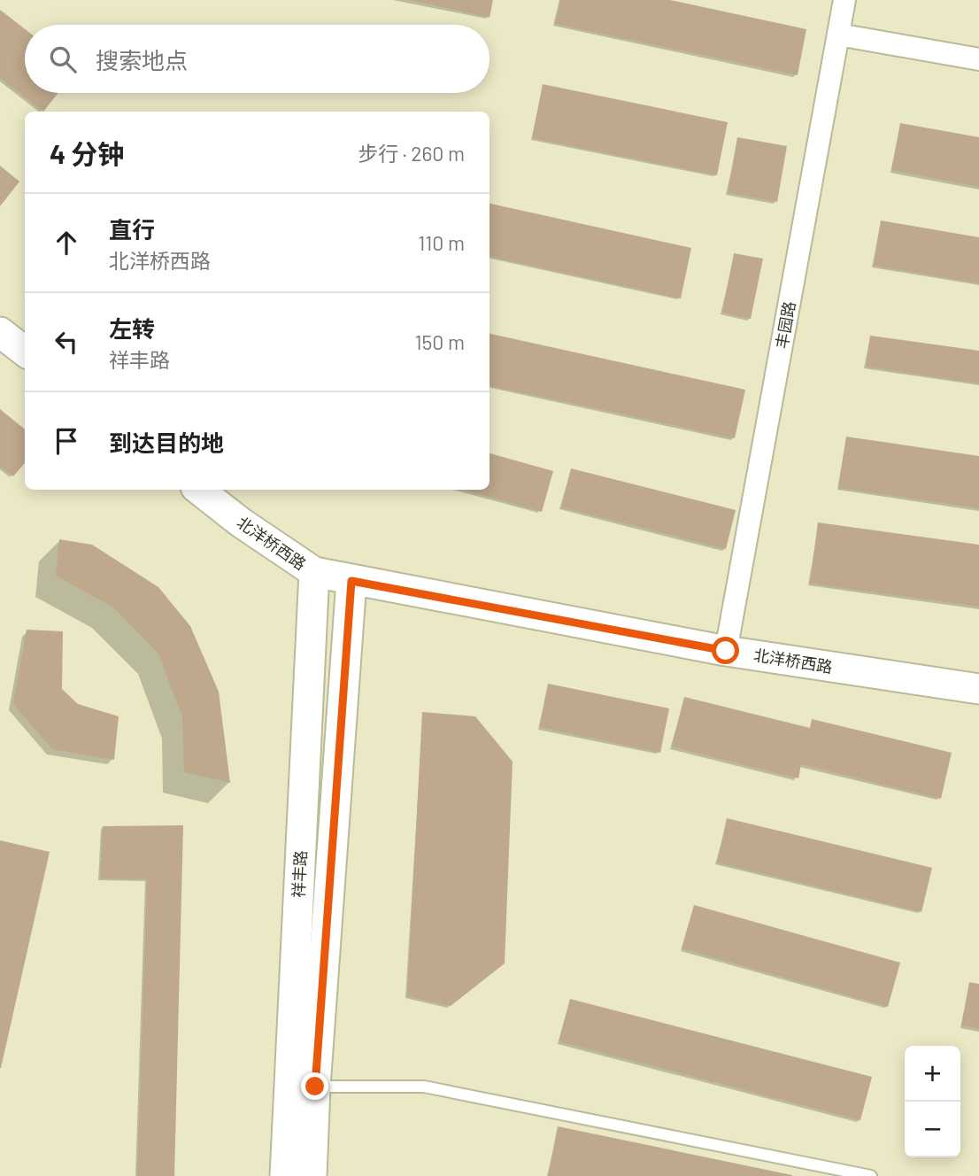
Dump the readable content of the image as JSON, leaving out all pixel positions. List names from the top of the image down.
{
  "streets": {
    "main road": ["北洋桥西路", "祥丰路"],
    "street": ["丰园路"]
  },
  "crossings": [
    ["丰园路", "北洋桥西路"],
    ["北洋桥西路", "祥丰路"]
  ],
  "page": {
    "search": "搜索地点",
    "heading": ["4 分钟", "步行 · 260 m"],
    "list": [
      ["直行", "北洋桥西路", "110 m"],
      ["左转", "祥丰路", "150 m"],
      "到达目的地"
    ],
    "map_buttons": ["+", "−"]
  }
}
